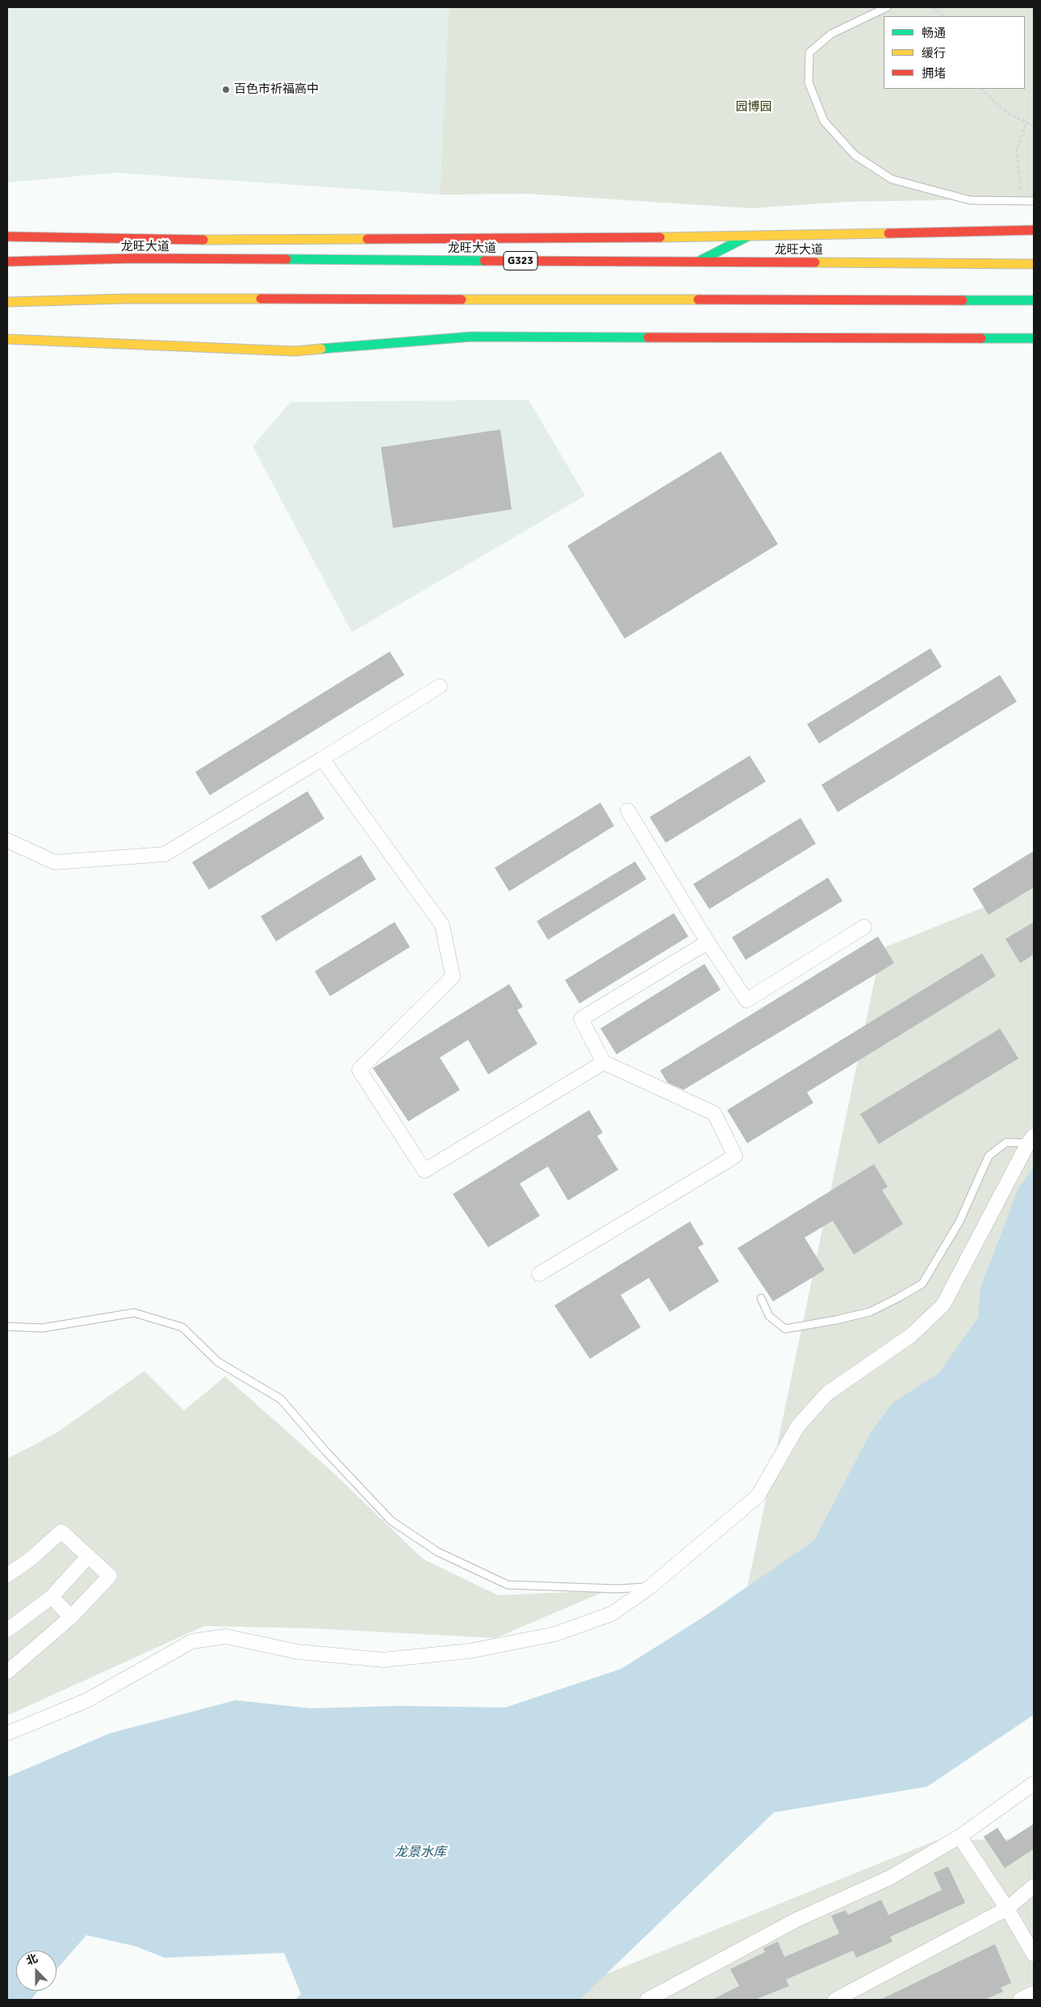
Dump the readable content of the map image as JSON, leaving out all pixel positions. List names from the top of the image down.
{
  "streets": {
    "main road": ["龙旺大道", "G323"]
  },
  "water": ["龙景水库"],
  "parks": ["园博园"],
  "places": ["百色市祈福高中"],
  "legend": ["畅通", "缓行", "拥堵"],
  "north": "top"
}
